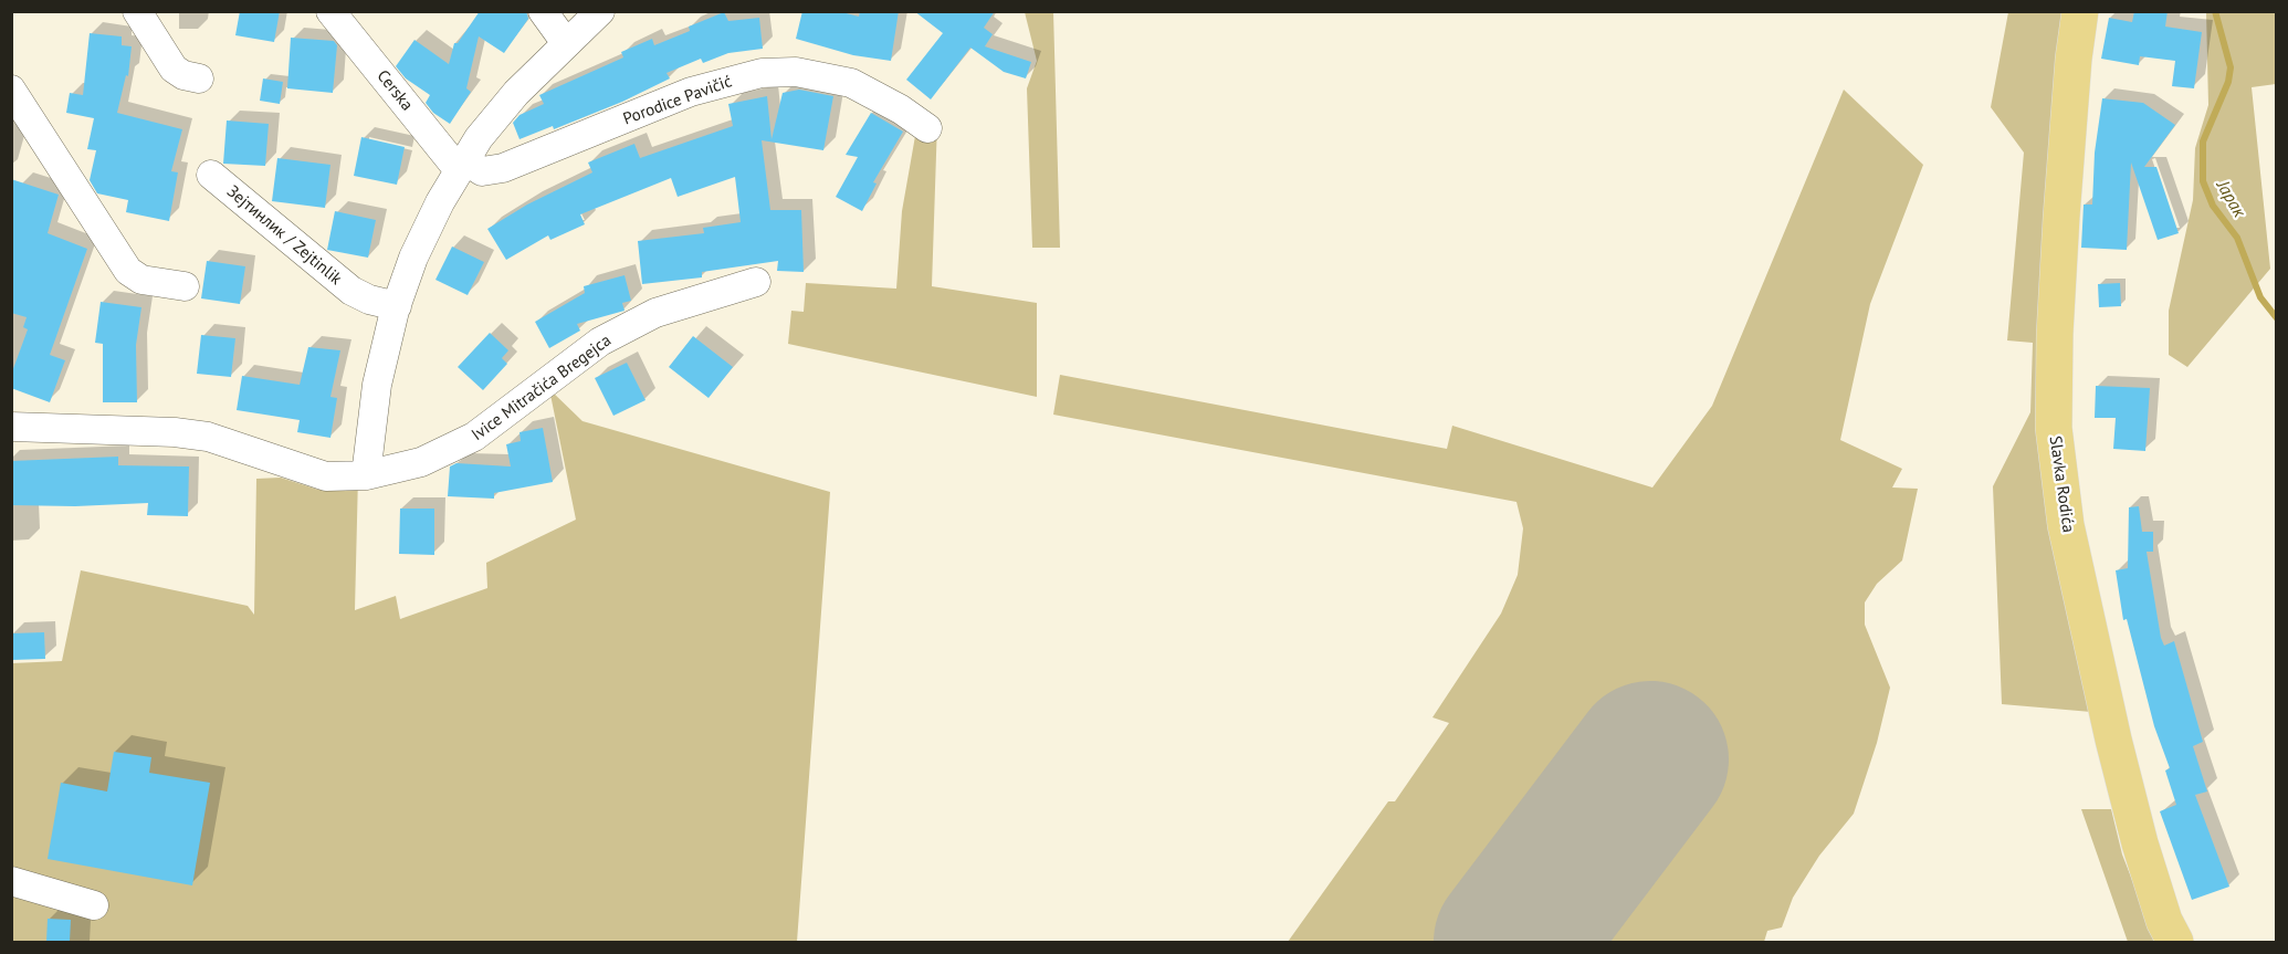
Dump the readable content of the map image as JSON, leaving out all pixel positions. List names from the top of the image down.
{
  "streets": {
    "main road": ["Slavka Rodića"],
    "street": [
      "Cerska",
      "Porodice Pavičić",
      "Зејтинлик / Zejtinlik",
      "Ivice Mitračića Bregejca"
    ]
  },
  "crossings": [
    ["Cerska", "Porodice Pavičić"]
  ],
  "water": ["Јарак"]
}
